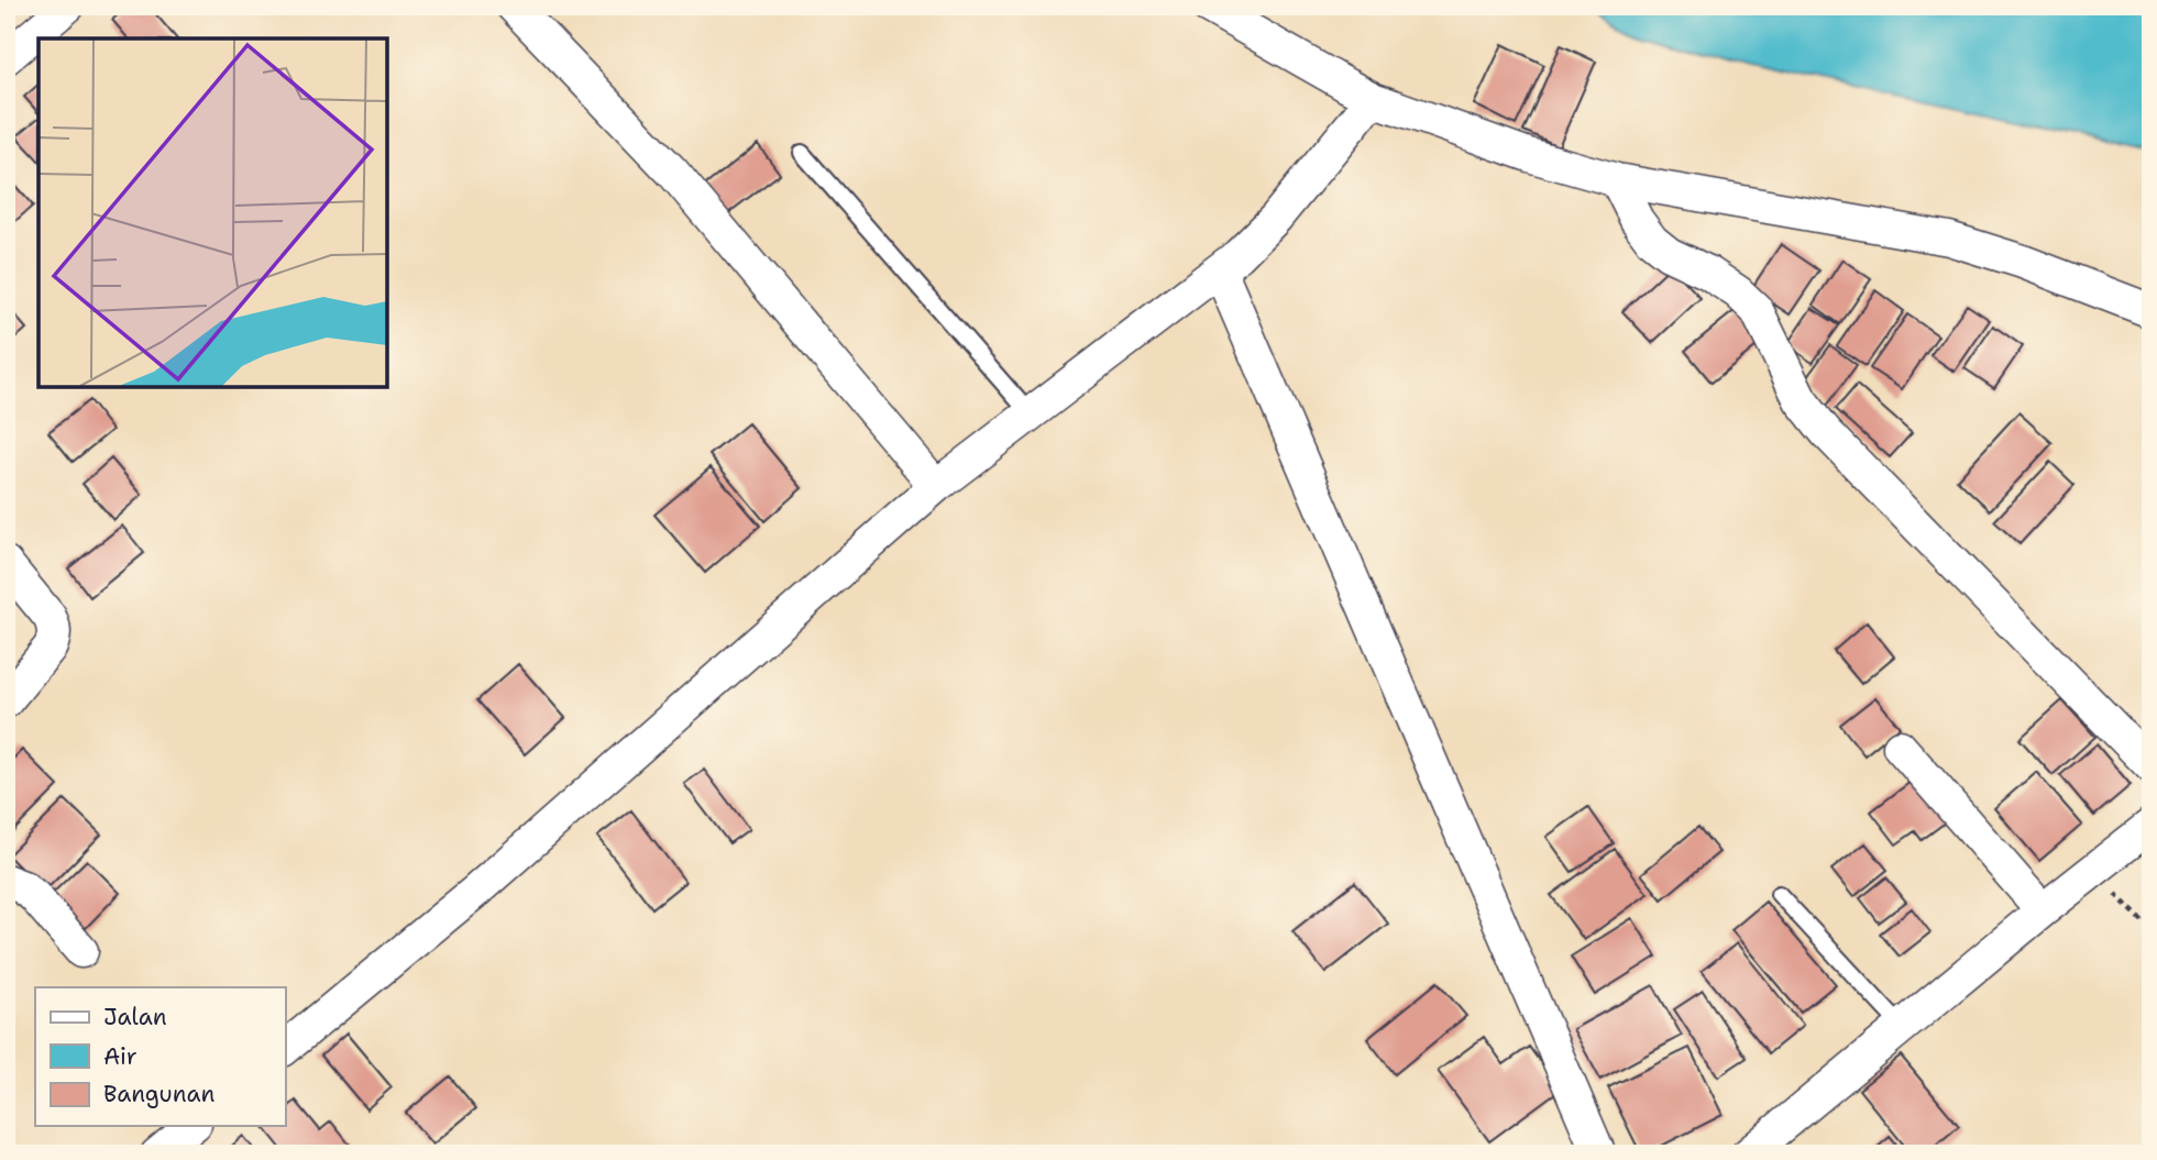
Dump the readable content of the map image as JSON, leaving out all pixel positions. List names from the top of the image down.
{
  "legend": ["Jalan", "Air", "Bangunan"]
}
